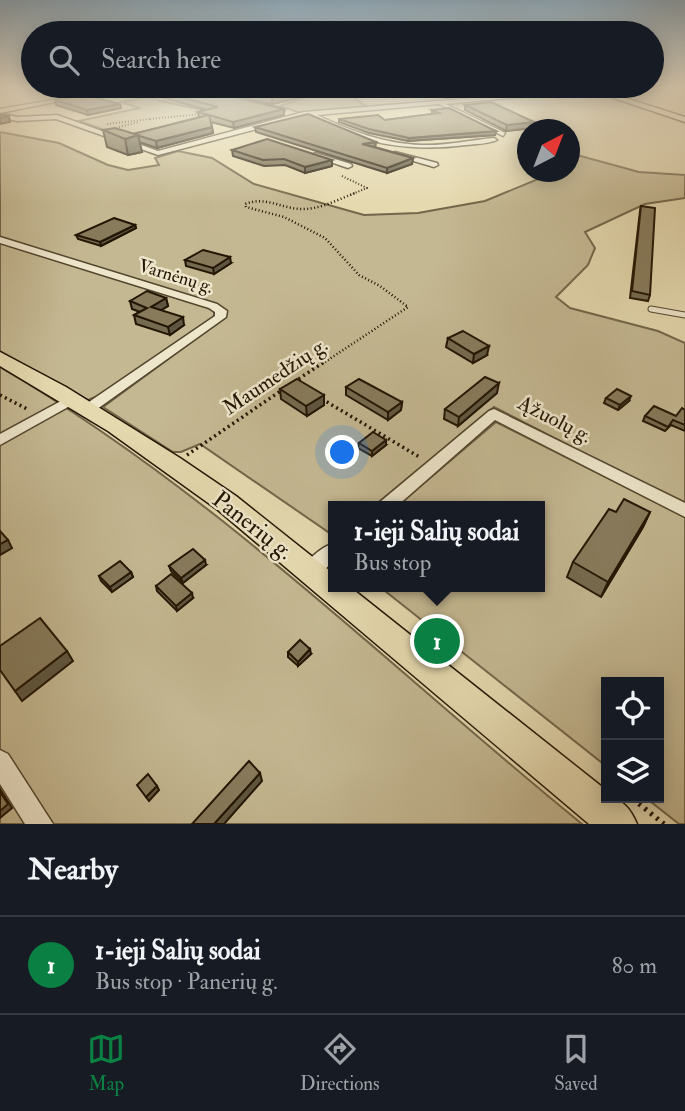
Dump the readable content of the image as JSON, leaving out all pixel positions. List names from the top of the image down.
{
  "streets": {
    "main road": ["Panerių g."],
    "street": ["Varnėnų g.", "Ąžuolų g."],
    "path": ["Maumedžių g."]
  },
  "crossings": [
    ["Varnėnų g.", "Panerių g."],
    ["Maumedžių g.", "Panerių g."]
  ],
  "north": "top right",
  "page": {
    "search": "Search here",
    "popup": ["1-ieji Salių sodai", "Bus stop"],
    "pins": "1",
    "heading": "Nearby",
    "list": [
      {
        "mark": "1",
        "name": "1-ieji Salių sodai",
        "note": "Bus stop · Panerių g.",
        "value": "80 m"
      }
    ],
    "nav": ["Map", "Directions", "Saved"]
  }
}
